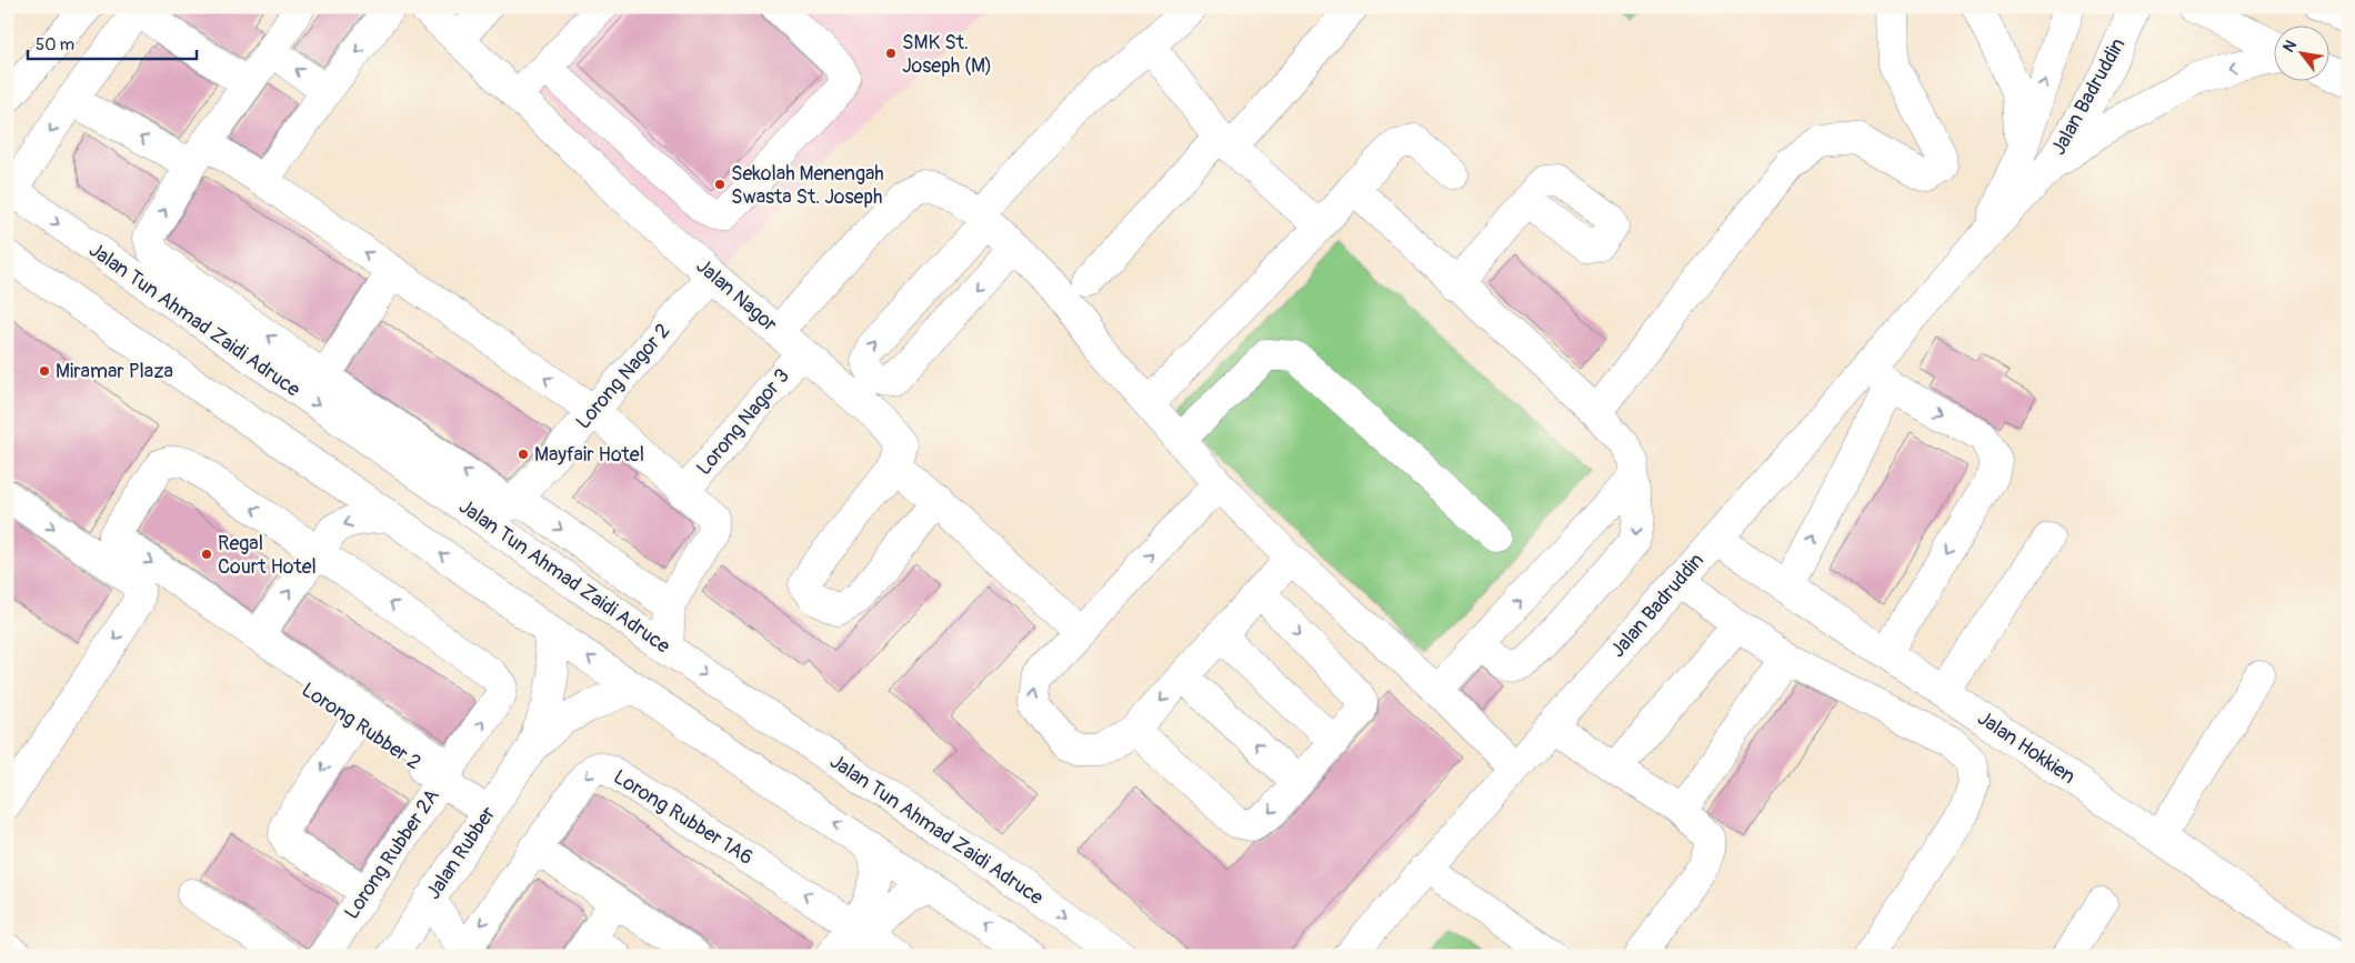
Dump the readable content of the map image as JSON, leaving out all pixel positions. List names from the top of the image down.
{
  "streets": {
    "street": [
      "Jalan Badruddin",
      "Jalan Nagor",
      "Jalan Tun Ahmad Zaidi Adruce",
      "Lorong Nagor 2",
      "Lorong Nagor 3",
      "Lorong Rubber 2",
      "Jalan Hokkien",
      "Lorong Rubber 1A6",
      "Jalan Rubber",
      "Lorong Rubber 2A"
    ]
  },
  "crossings": [
    ["Jalan Badruddin", "Jalan Hokkien"],
    ["Jalan Nagor", "Lorong Nagor 2"],
    ["Jalan Nagor", "Lorong Nagor 3"],
    ["Lorong Rubber 2", "Jalan Rubber"],
    ["Lorong Rubber 2", "Lorong Rubber 2A"]
  ],
  "places": [
    "SMK St. Joseph (M)",
    "Sekolah Menengah Swasta St. Joseph",
    "Miramar Plaza",
    "Mayfair Hotel",
    "Regal Court Hotel"
  ],
  "scale_bar": "50 m",
  "north": "top left"
}
